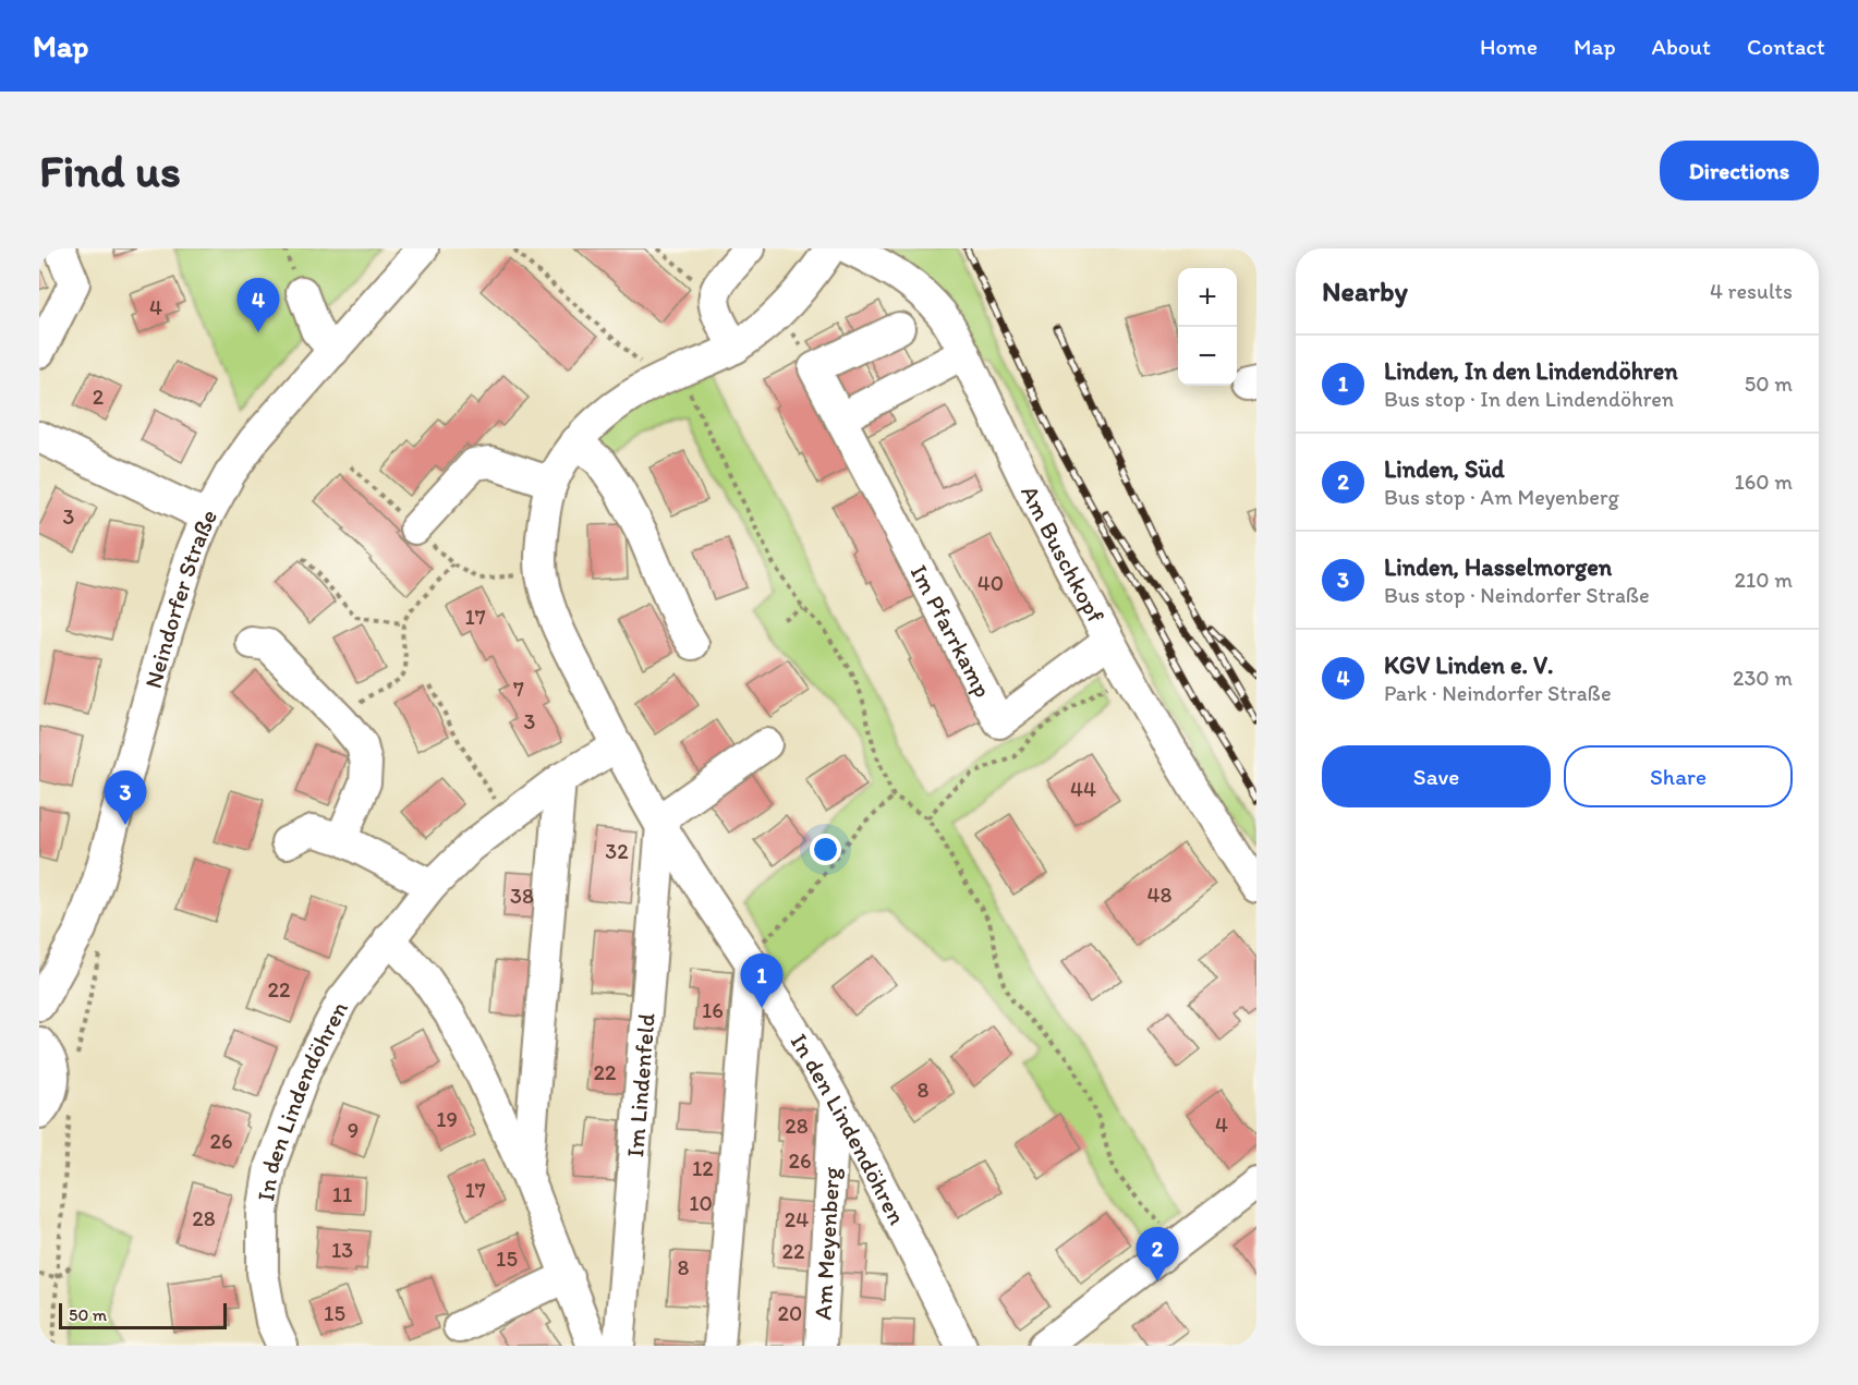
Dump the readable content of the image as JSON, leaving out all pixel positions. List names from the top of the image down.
{
  "streets": {
    "street": [
      "Am Buschkopf",
      "Neindorfer Straße",
      "Im Pfarrkamp",
      "Im Lindenfeld",
      "In den Lindendöhren",
      "Am Meyenberg"
    ]
  },
  "crossings": [
    ["Am Buschkopf", "Im Pfarrkamp"],
    ["Im Lindenfeld", "In den Lindendöhren"],
    ["In den Lindendöhren", "Am Meyenberg"]
  ],
  "house_numbers": [
    "4",
    "2",
    "3",
    "40",
    "17",
    "7",
    "3",
    "44",
    "32",
    "48",
    "38",
    "22",
    "16",
    "22",
    "8",
    "19",
    "4",
    "28",
    "9",
    "26",
    "26",
    "12",
    "17",
    "11",
    "10",
    "28",
    "24",
    "13",
    "22",
    "15",
    "8",
    "15",
    "20"
  ],
  "scale_bar": "50 m",
  "page": {
    "header": "Map",
    "nav": [
      "Home",
      "Map",
      "About",
      "Contact"
    ],
    "buttons": [
      "Directions",
      ["Save", "Share"]
    ],
    "title": "Find us",
    "heading": ["Nearby", "4 results"],
    "map_buttons": ["+", "−"],
    "pins": [
      "4",
      "3",
      "1",
      "2"
    ],
    "list": [
      {
        "mark": "1",
        "name": "Linden, In den Lindendöhren",
        "note": "Bus stop · In den Lindendöhren",
        "value": "50 m"
      },
      {
        "mark": "2",
        "name": "Linden, Süd",
        "note": "Bus stop · Am Meyenberg",
        "value": "160 m"
      },
      {
        "mark": "3",
        "name": "Linden, Hasselmorgen",
        "note": "Bus stop · Neindorfer Straße",
        "value": "210 m"
      },
      {
        "mark": "4",
        "name": "KGV Linden e. V.",
        "note": "Park · Neindorfer Straße",
        "value": "230 m"
      }
    ],
    "scale": "50 m"
  }
}
